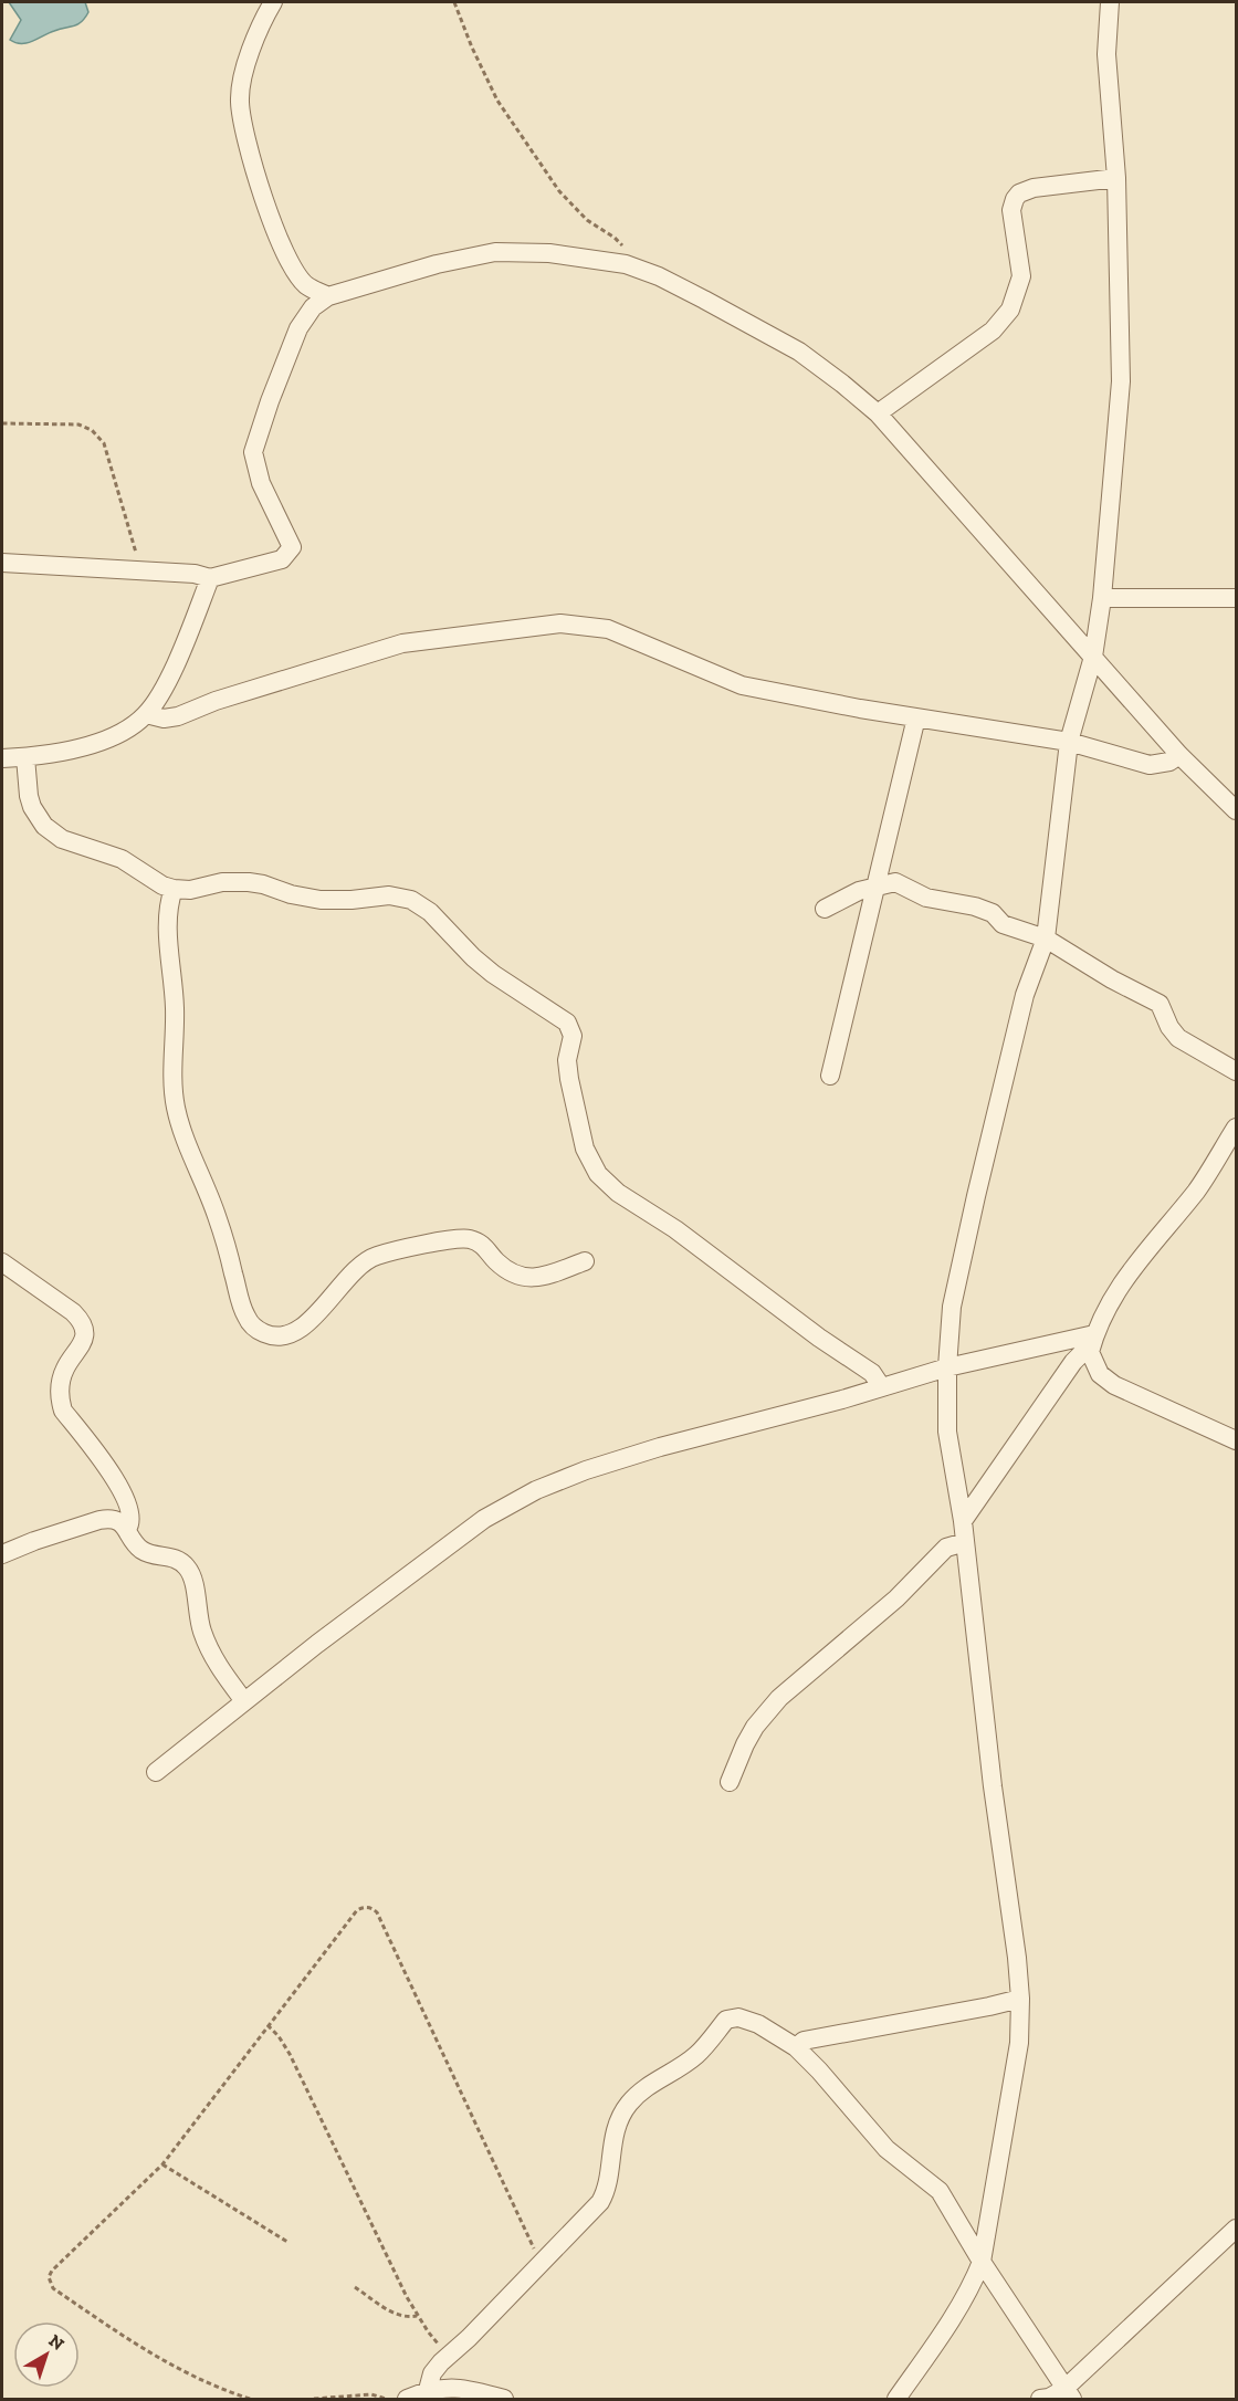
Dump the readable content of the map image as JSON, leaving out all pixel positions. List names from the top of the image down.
{
  "north": "top right"
}
